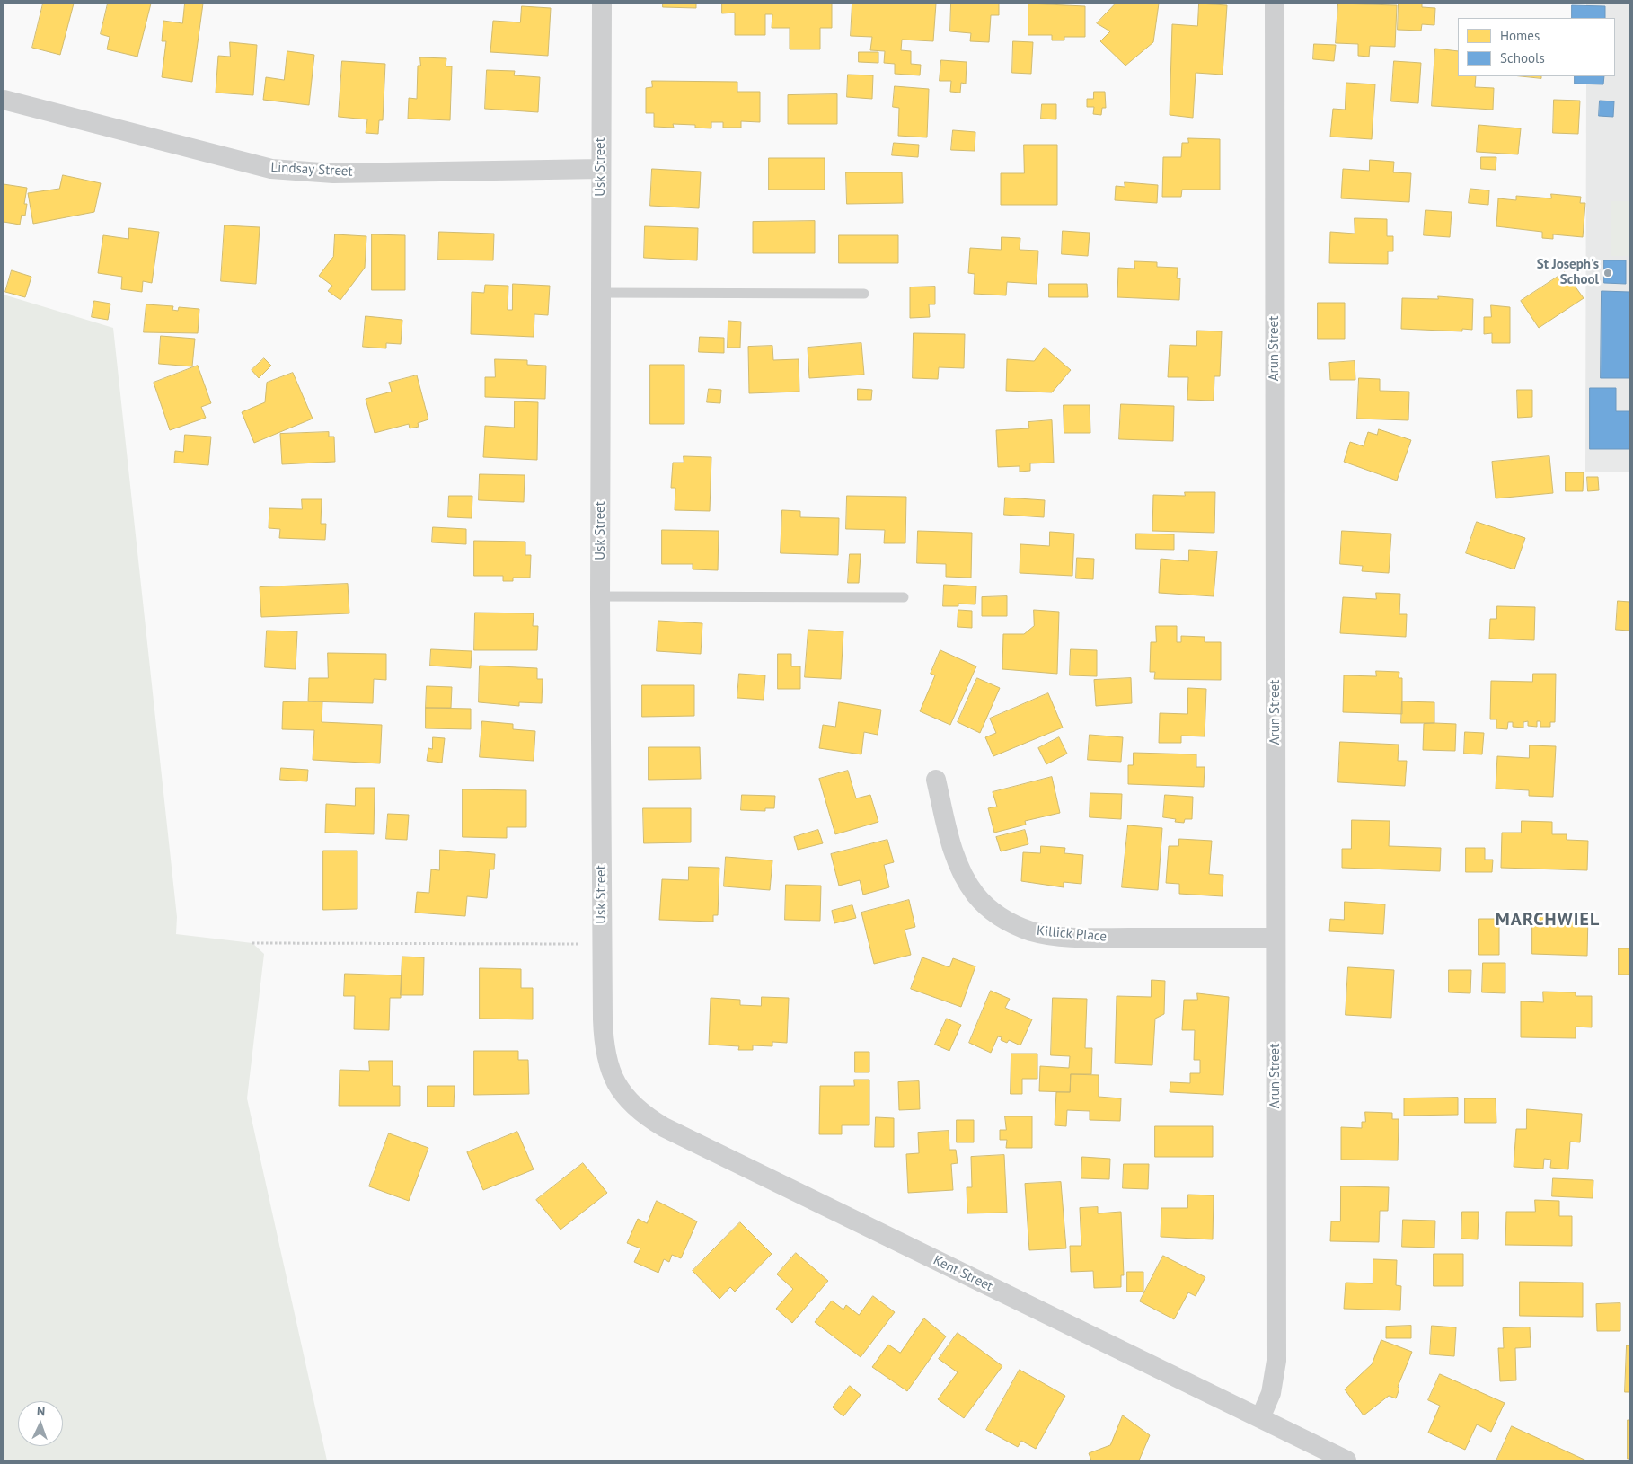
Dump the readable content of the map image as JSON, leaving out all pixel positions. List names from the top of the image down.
{
  "streets": {
    "street": [
      "Usk Street",
      "Lindsay Street",
      "Arun Street",
      "Killick Place",
      "Kent Street"
    ]
  },
  "crossings": [
    ["Usk Street", "Lindsay Street"],
    ["Usk Street", "Kent Street"],
    ["Arun Street", "Killick Place"],
    ["Arun Street", "Kent Street"]
  ],
  "districts": ["MARCHWIEL"],
  "places": ["St Joseph's School"],
  "legend": ["Homes", "Schools"],
  "north": "top"
}
